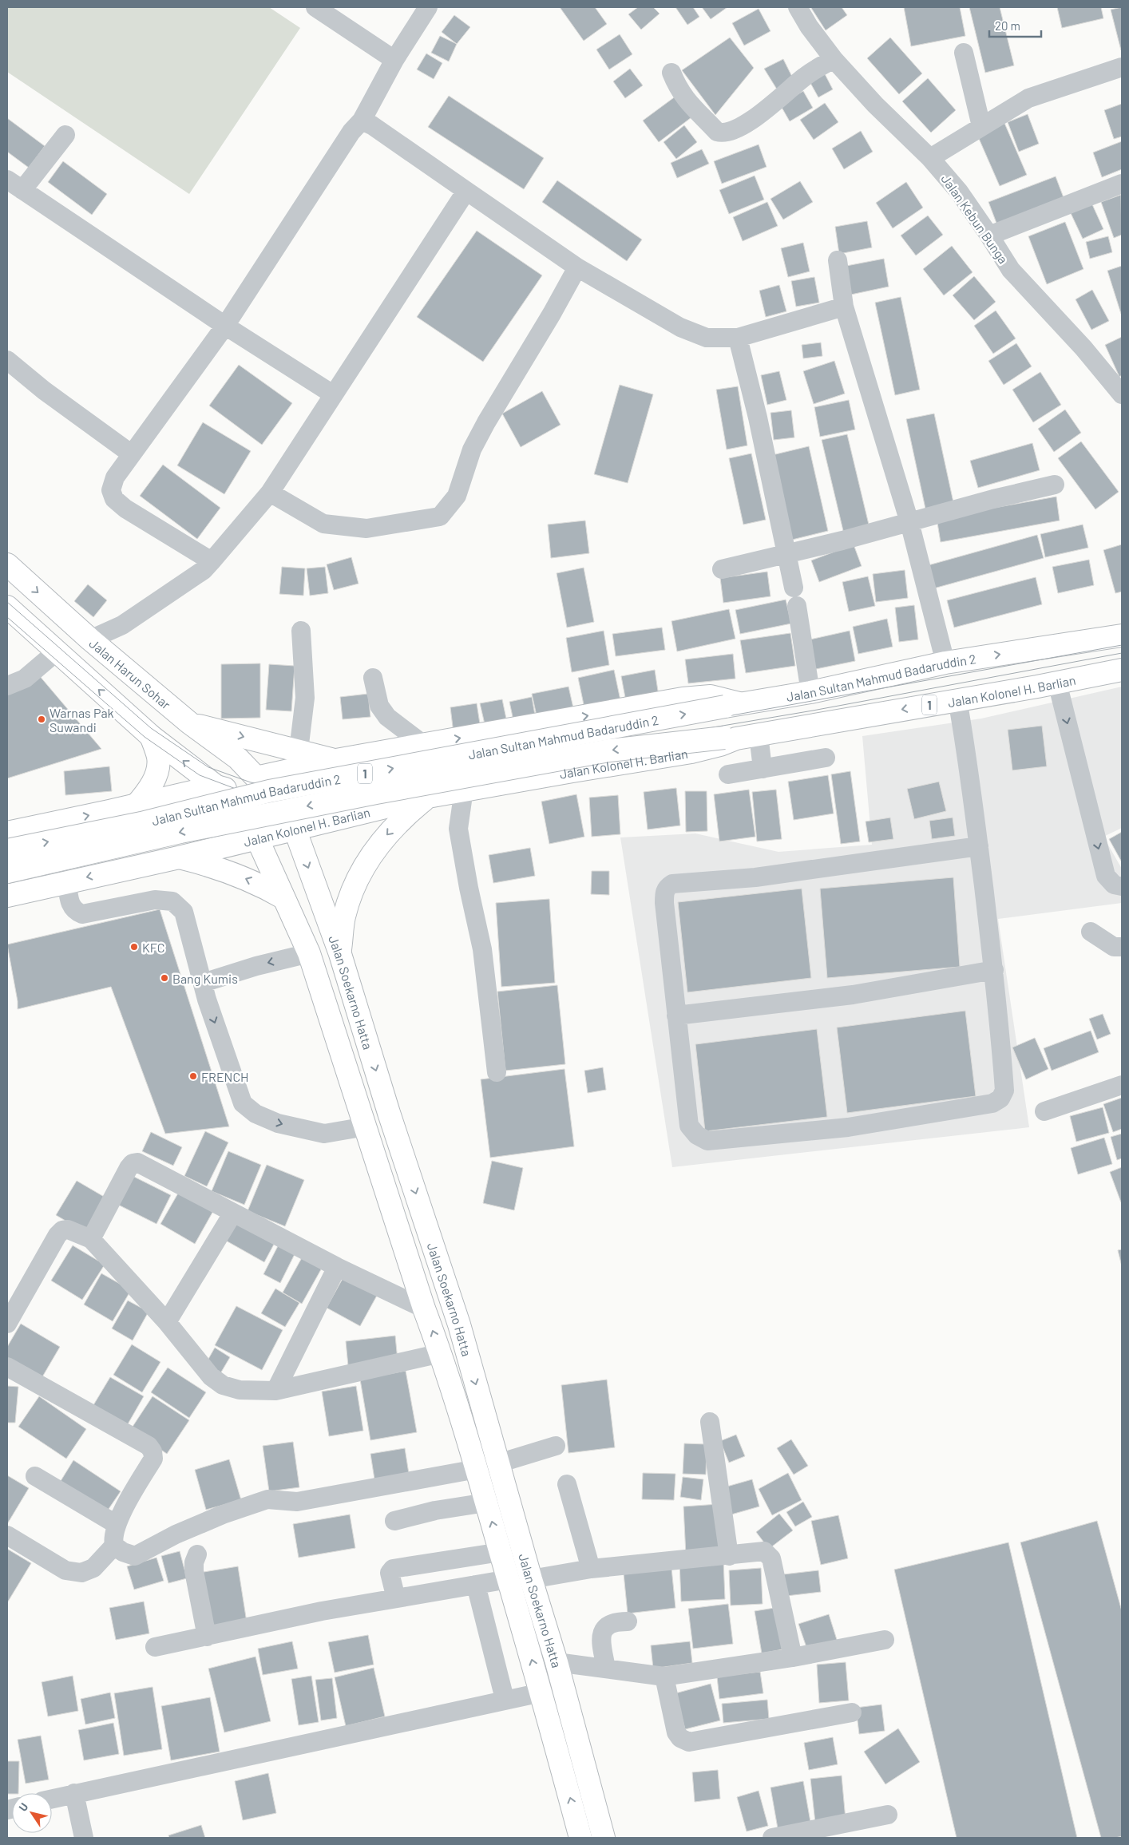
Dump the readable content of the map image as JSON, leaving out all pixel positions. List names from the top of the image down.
{
  "streets": {
    "highway": [
      "Jalan Harun Sohar",
      "Jalan Sultan Mahmud Badaruddin 2",
      "Jalan Kolonel H. Barlian",
      "1",
      "Jalan Soekarno Hatta"
    ],
    "street": ["Jalan Kebun Bunga"]
  },
  "crossings": [
    ["Jalan Harun Sohar", "1"],
    ["Jalan Harun Sohar", "Jalan Soekarno Hatta"],
    ["Jalan Sultan Mahmud Badaruddin 2", "Jalan Kolonel H. Barlian"],
    ["Jalan Sultan Mahmud Badaruddin 2", "1"],
    ["Jalan Kolonel H. Barlian", "Jalan Soekarno Hatta"],
    ["1", "Jalan Soekarno Hatta"]
  ],
  "places": [
    "Warnas Pak Suwandi",
    "KFC",
    "Bang Kumis",
    "FRENCH"
  ],
  "scale_bar": "20 m",
  "north": "top left"
}
